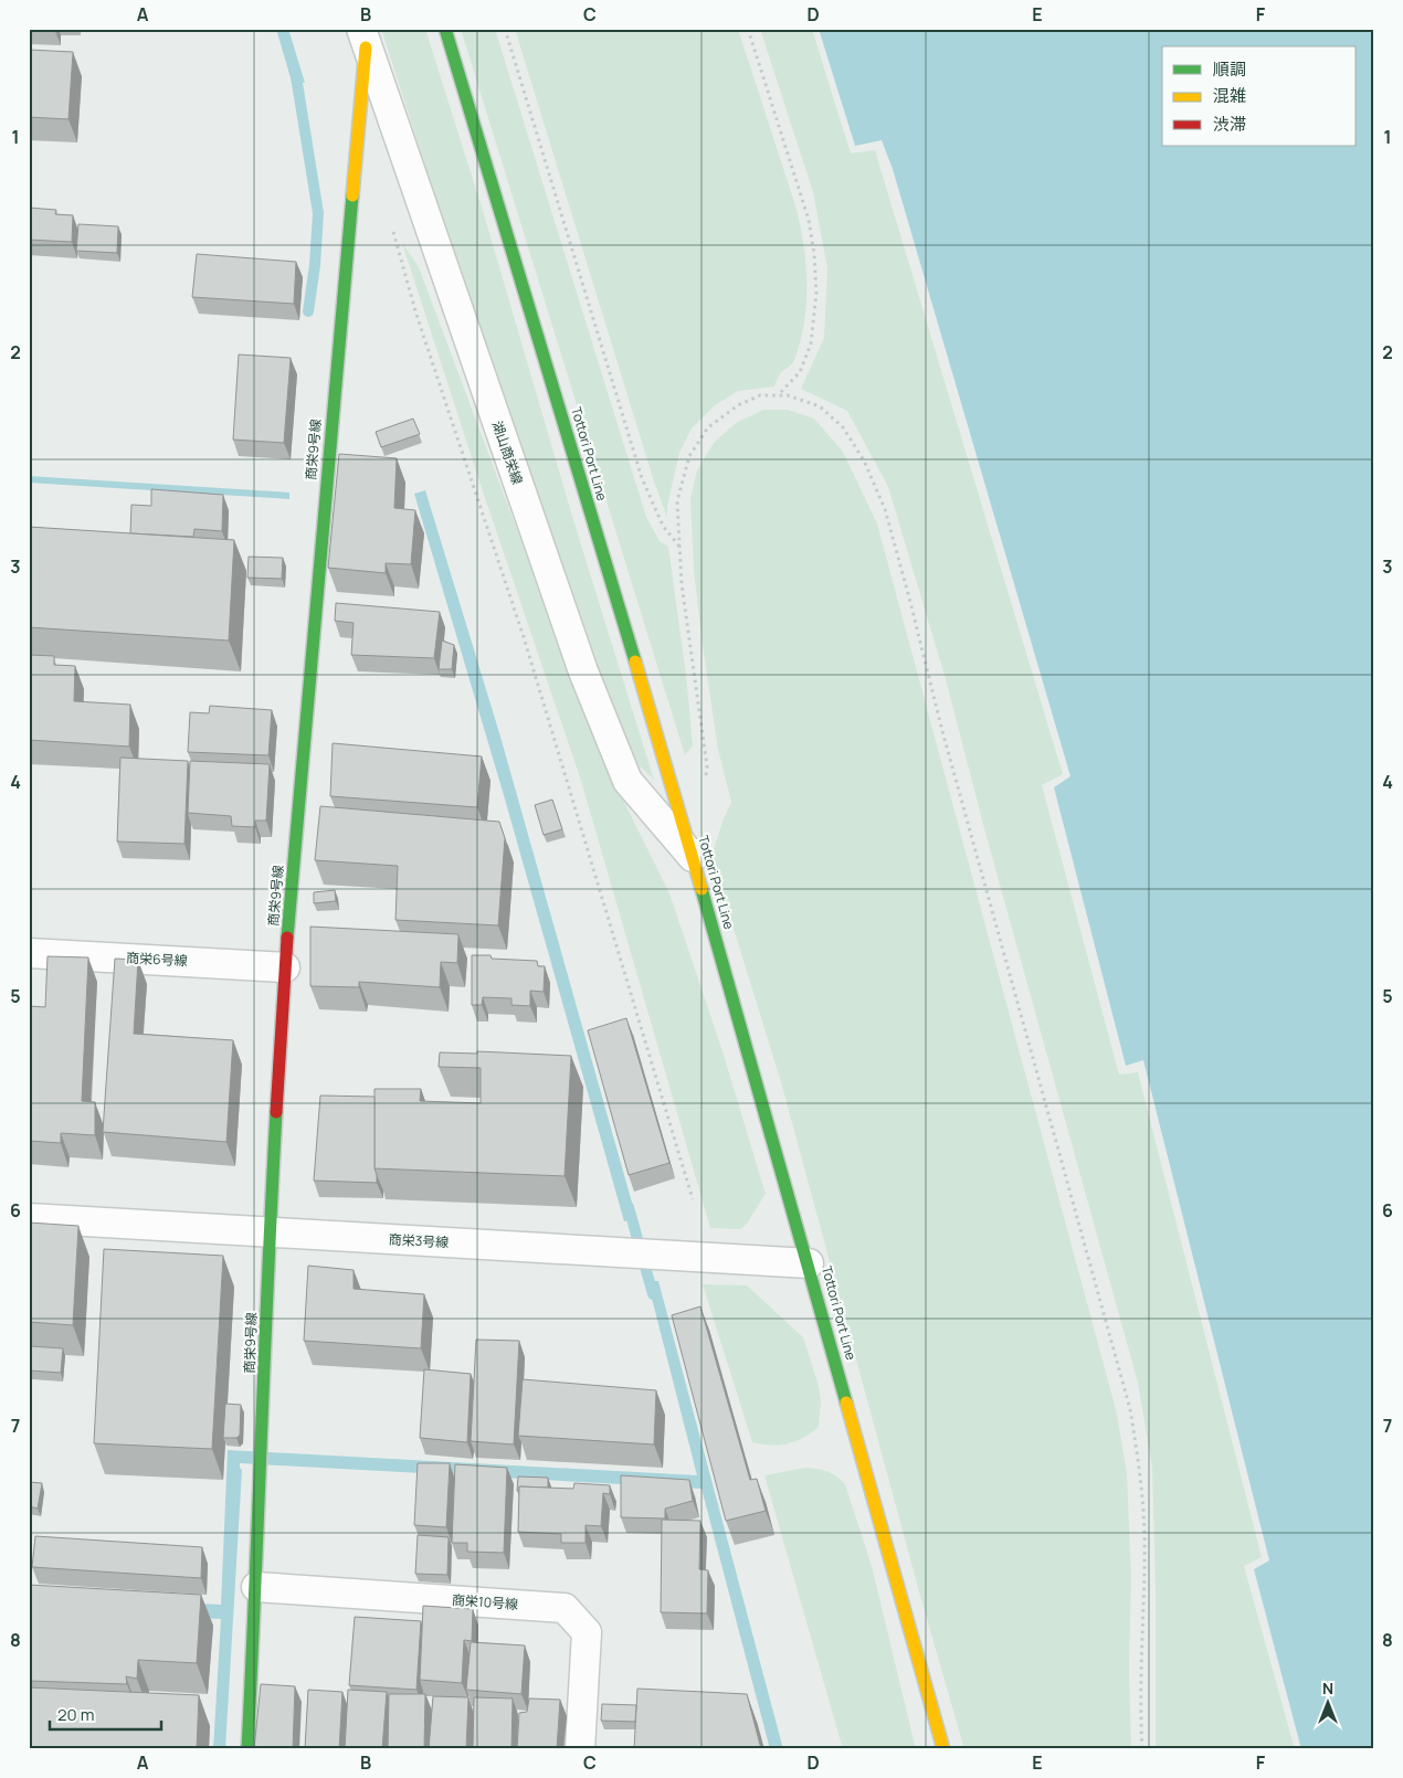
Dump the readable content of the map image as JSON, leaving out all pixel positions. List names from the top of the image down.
{
  "streets": {
    "main road": ["商栄9号線", "Tottori Port Line"],
    "street": [
      "湖山商栄線",
      "商栄6号線",
      "商栄3号線",
      "商栄10号線"
    ]
  },
  "crossings": [
    ["商栄9号線", "湖山商栄線"],
    ["商栄9号線", "商栄6号線"],
    ["商栄9号線", "商栄3号線"],
    ["商栄9号線", "商栄10号線"],
    ["湖山商栄線", "Tottori Port Line"],
    ["Tottori Port Line", "商栄3号線"]
  ],
  "legend": ["順調", "混雑", "渋滞"],
  "scale_bar": "20 m",
  "north": "top",
  "grid": {
    "columns": [
      "A",
      "B",
      "C",
      "D",
      "E",
      "F"
    ],
    "rows": [
      "1",
      "2",
      "3",
      "4",
      "5",
      "6",
      "7",
      "8"
    ]
  }
}
